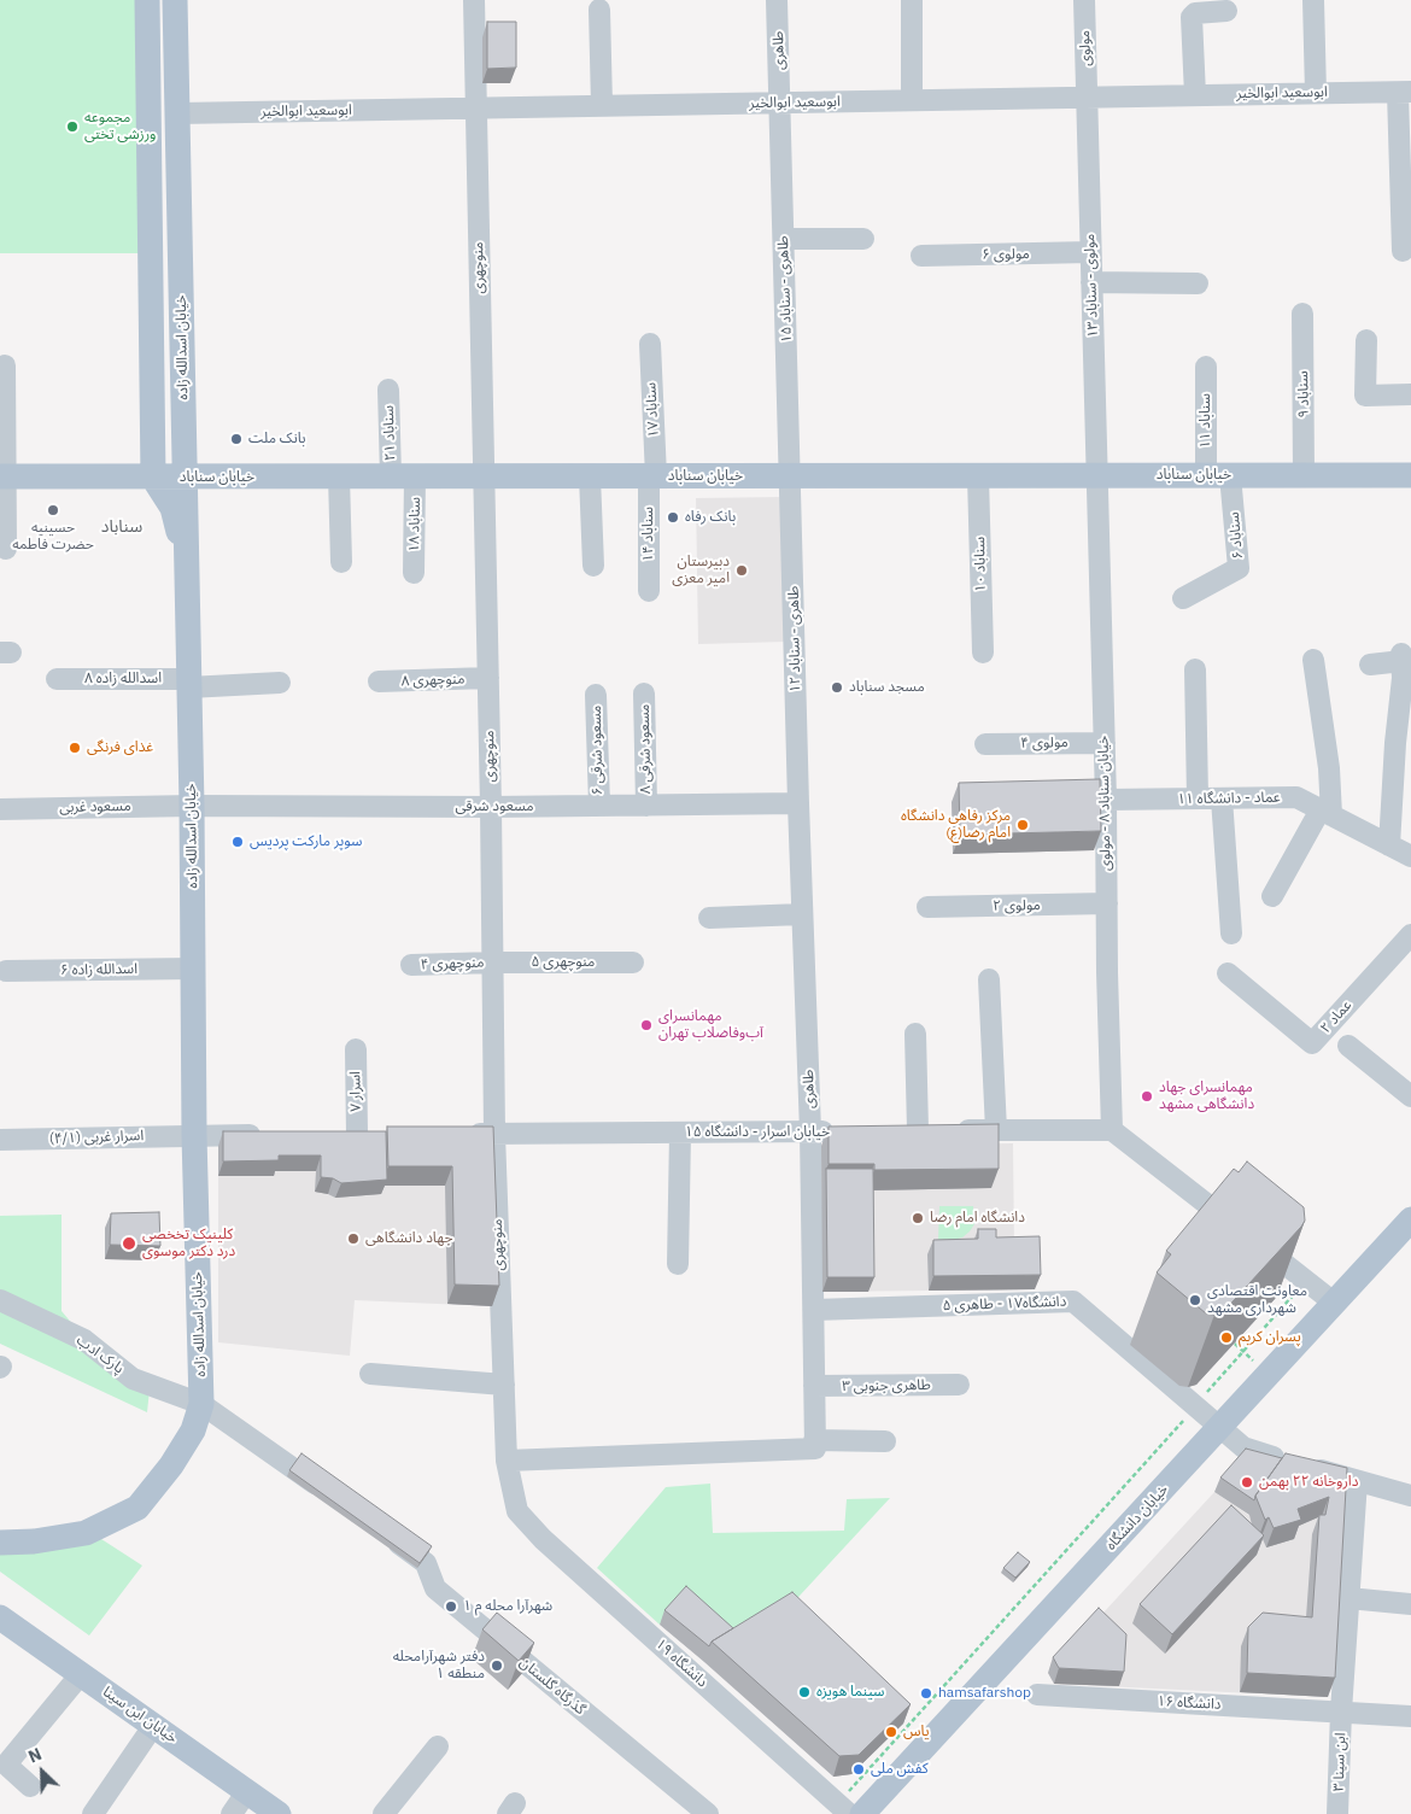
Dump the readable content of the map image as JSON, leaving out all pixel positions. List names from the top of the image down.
{
  "streets": {
    "main road": [
      "خیابان اسدالله زاده",
      "خیابان سناباد",
      "خیابان دانشگاه",
      "خیابان ابن سینا"
    ],
    "street": [
      "مولوی",
      "طاهری",
      "ابوسعید ابوالخیر",
      "مولوی ۶",
      "منوچهری",
      "مولوی - سناباد ۱۳",
      "طاهری - سناباد ۱۵",
      "سناباد ۹",
      "سناباد ۱۷",
      "سناباد ۱۱",
      "سناباد ۲۱",
      "سناباد ۱۸",
      "سناباد ۱۴",
      "سناباد ۶",
      "سناباد ۱۰",
      "طاهری - سناباد ۱۲",
      "اسدالله زاده ۸",
      "منوچهری ۸",
      "مولوی ۴",
      "مسعود شرقی ۸",
      "مسعود شرقی ۶",
      "عماد - دانشگاه ۱۱",
      "خیابان سناباد ۸ - مولوی",
      "مسعود غربی",
      "مسعود شرقی",
      "مولوی ۲",
      "منوچهری ۵",
      "منوچهری ۴",
      "اسدالله زاده ۶",
      "عماد ۲",
      "اسرار ۷",
      "خیابان اسرار - دانشگاه ۱۵",
      "اسرار غربی (۴/۱)",
      "دانشگاه۱۷ - طاهری ۵",
      "پارک ادب",
      "طاهری جنوبی ۳",
      "دانشگاه ۱۹",
      "گذرگاه گلستان",
      "دانشگاه ۱۶",
      "ابن سینا ۳"
    ]
  },
  "crossings": [
    ["مولوی", "ابوسعید ابوالخیر"],
    ["مولوی", "مولوی - سناباد ۱۳"],
    ["طاهری", "ابوسعید ابوالخیر"],
    ["طاهری", "طاهری - سناباد ۱۵"],
    ["طاهری", "طاهری - سناباد ۱۲"],
    ["طاهری", "مسعود شرقی"],
    ["طاهری", "خیابان اسرار - دانشگاه ۱۵"],
    ["طاهری", "دانشگاه۱۷ - طاهری ۵"],
    ["طاهری", "طاهری جنوبی ۳"],
    ["ابوسعید ابوالخیر", "منوچهری"],
    ["ابوسعید ابوالخیر", "مولوی - سناباد ۱۳"],
    ["ابوسعید ابوالخیر", "طاهری - سناباد ۱۵"],
    ["ابوسعید ابوالخیر", "خیابان اسدالله زاده"],
    ["مولوی ۶", "مولوی - سناباد ۱۳"],
    ["منوچهری", "خیابان سناباد"],
    ["منوچهری", "منوچهری ۸"],
    ["منوچهری", "مسعود شرقی"],
    ["منوچهری", "منوچهری ۵"],
    ["منوچهری", "منوچهری ۴"],
    ["منوچهری", "خیابان اسرار - دانشگاه ۱۵"],
    ["منوچهری", "دانشگاه ۱۹"],
    ["مولوی - سناباد ۱۳", "خیابان سناباد"],
    ["مولوی - سناباد ۱۳", "خیابان سناباد ۸ - مولوی"],
    ["طاهری - سناباد ۱۵", "خیابان سناباد"],
    ["طاهری - سناباد ۱۵", "طاهری - سناباد ۱۲"],
    ["خیابان اسدالله زاده", "خیابان سناباد"],
    ["خیابان اسدالله زاده", "اسدالله زاده ۸"],
    ["خیابان اسدالله زاده", "مسعود غربی"],
    ["خیابان اسدالله زاده", "مسعود شرقی"],
    ["خیابان اسدالله زاده", "اسدالله زاده ۶"],
    ["خیابان اسدالله زاده", "اسرار غربی (۴/۱)"],
    ["خیابان اسدالله زاده", "پارک ادب"],
    ["سناباد ۹", "خیابان سناباد"],
    ["سناباد ۱۷", "خیابان سناباد"],
    ["سناباد ۱۷", "سناباد ۱۴"],
    ["سناباد ۱۱", "خیابان سناباد"],
    ["سناباد ۱۱", "سناباد ۶"],
    ["سناباد ۲۱", "خیابان سناباد"],
    ["سناباد ۲۱", "سناباد ۱۸"],
    ["خیابان سناباد", "سناباد ۱۸"],
    ["خیابان سناباد", "سناباد ۱۴"],
    ["خیابان سناباد", "سناباد ۶"],
    ["خیابان سناباد", "سناباد ۱۰"],
    ["خیابان سناباد", "طاهری - سناباد ۱۲"],
    ["خیابان سناباد", "خیابان سناباد ۸ - مولوی"],
    ["طاهری - سناباد ۱۲", "مسعود شرقی"],
    ["مولوی ۴", "خیابان سناباد ۸ - مولوی"],
    ["مسعود شرقی ۸", "مسعود شرقی"],
    ["مسعود شرقی ۶", "مسعود شرقی"],
    ["عماد - دانشگاه ۱۱", "خیابان سناباد ۸ - مولوی"],
    ["خیابان سناباد ۸ - مولوی", "مولوی ۲"],
    ["مسعود غربی", "مسعود شرقی"],
    ["منوچهری ۵", "منوچهری ۴"],
    ["دانشگاه۱۷ - طاهری ۵", "خیابان دانشگاه"],
    ["دانشگاه۱۷ - طاهری ۵", "ابن سینا ۳"],
    ["دانشگاه ۱۶", "ابن سینا ۳"]
  ],
  "districts": ["سناباد"],
  "places": [
    "مجموعه ورزشی تختی",
    "بانک ملت",
    "حسینیه حضرت فاطمه",
    "بانک رفاه",
    "دبیرستان امیر معزی",
    "مسجد سناباد",
    "غذای فرنگی",
    "مرکز رفاهی دانشگاه امام رضا(ع)",
    "سوپر مارکت پردیس",
    "مهمانسرای آب‌و‌فاضلاب تهران",
    "مهمانسرای جهاد دانشگاهی مشهد",
    "دانشگاه امام رضا",
    "جهاد دانشگاهی",
    "کلینیک تخخصی درد دکتر موسوی",
    "معاونت اقتصادی شهرداری مشهد",
    "پسران کریم",
    "داروخانه ۲۲ بهمن",
    "شهرآرا محله م ۱",
    "دفتر شهرآرامحله منطقه ۱",
    "سینما هویزه",
    "hamsafarshop",
    "یاس",
    "کفش ملی"
  ],
  "north": "top left"
}
